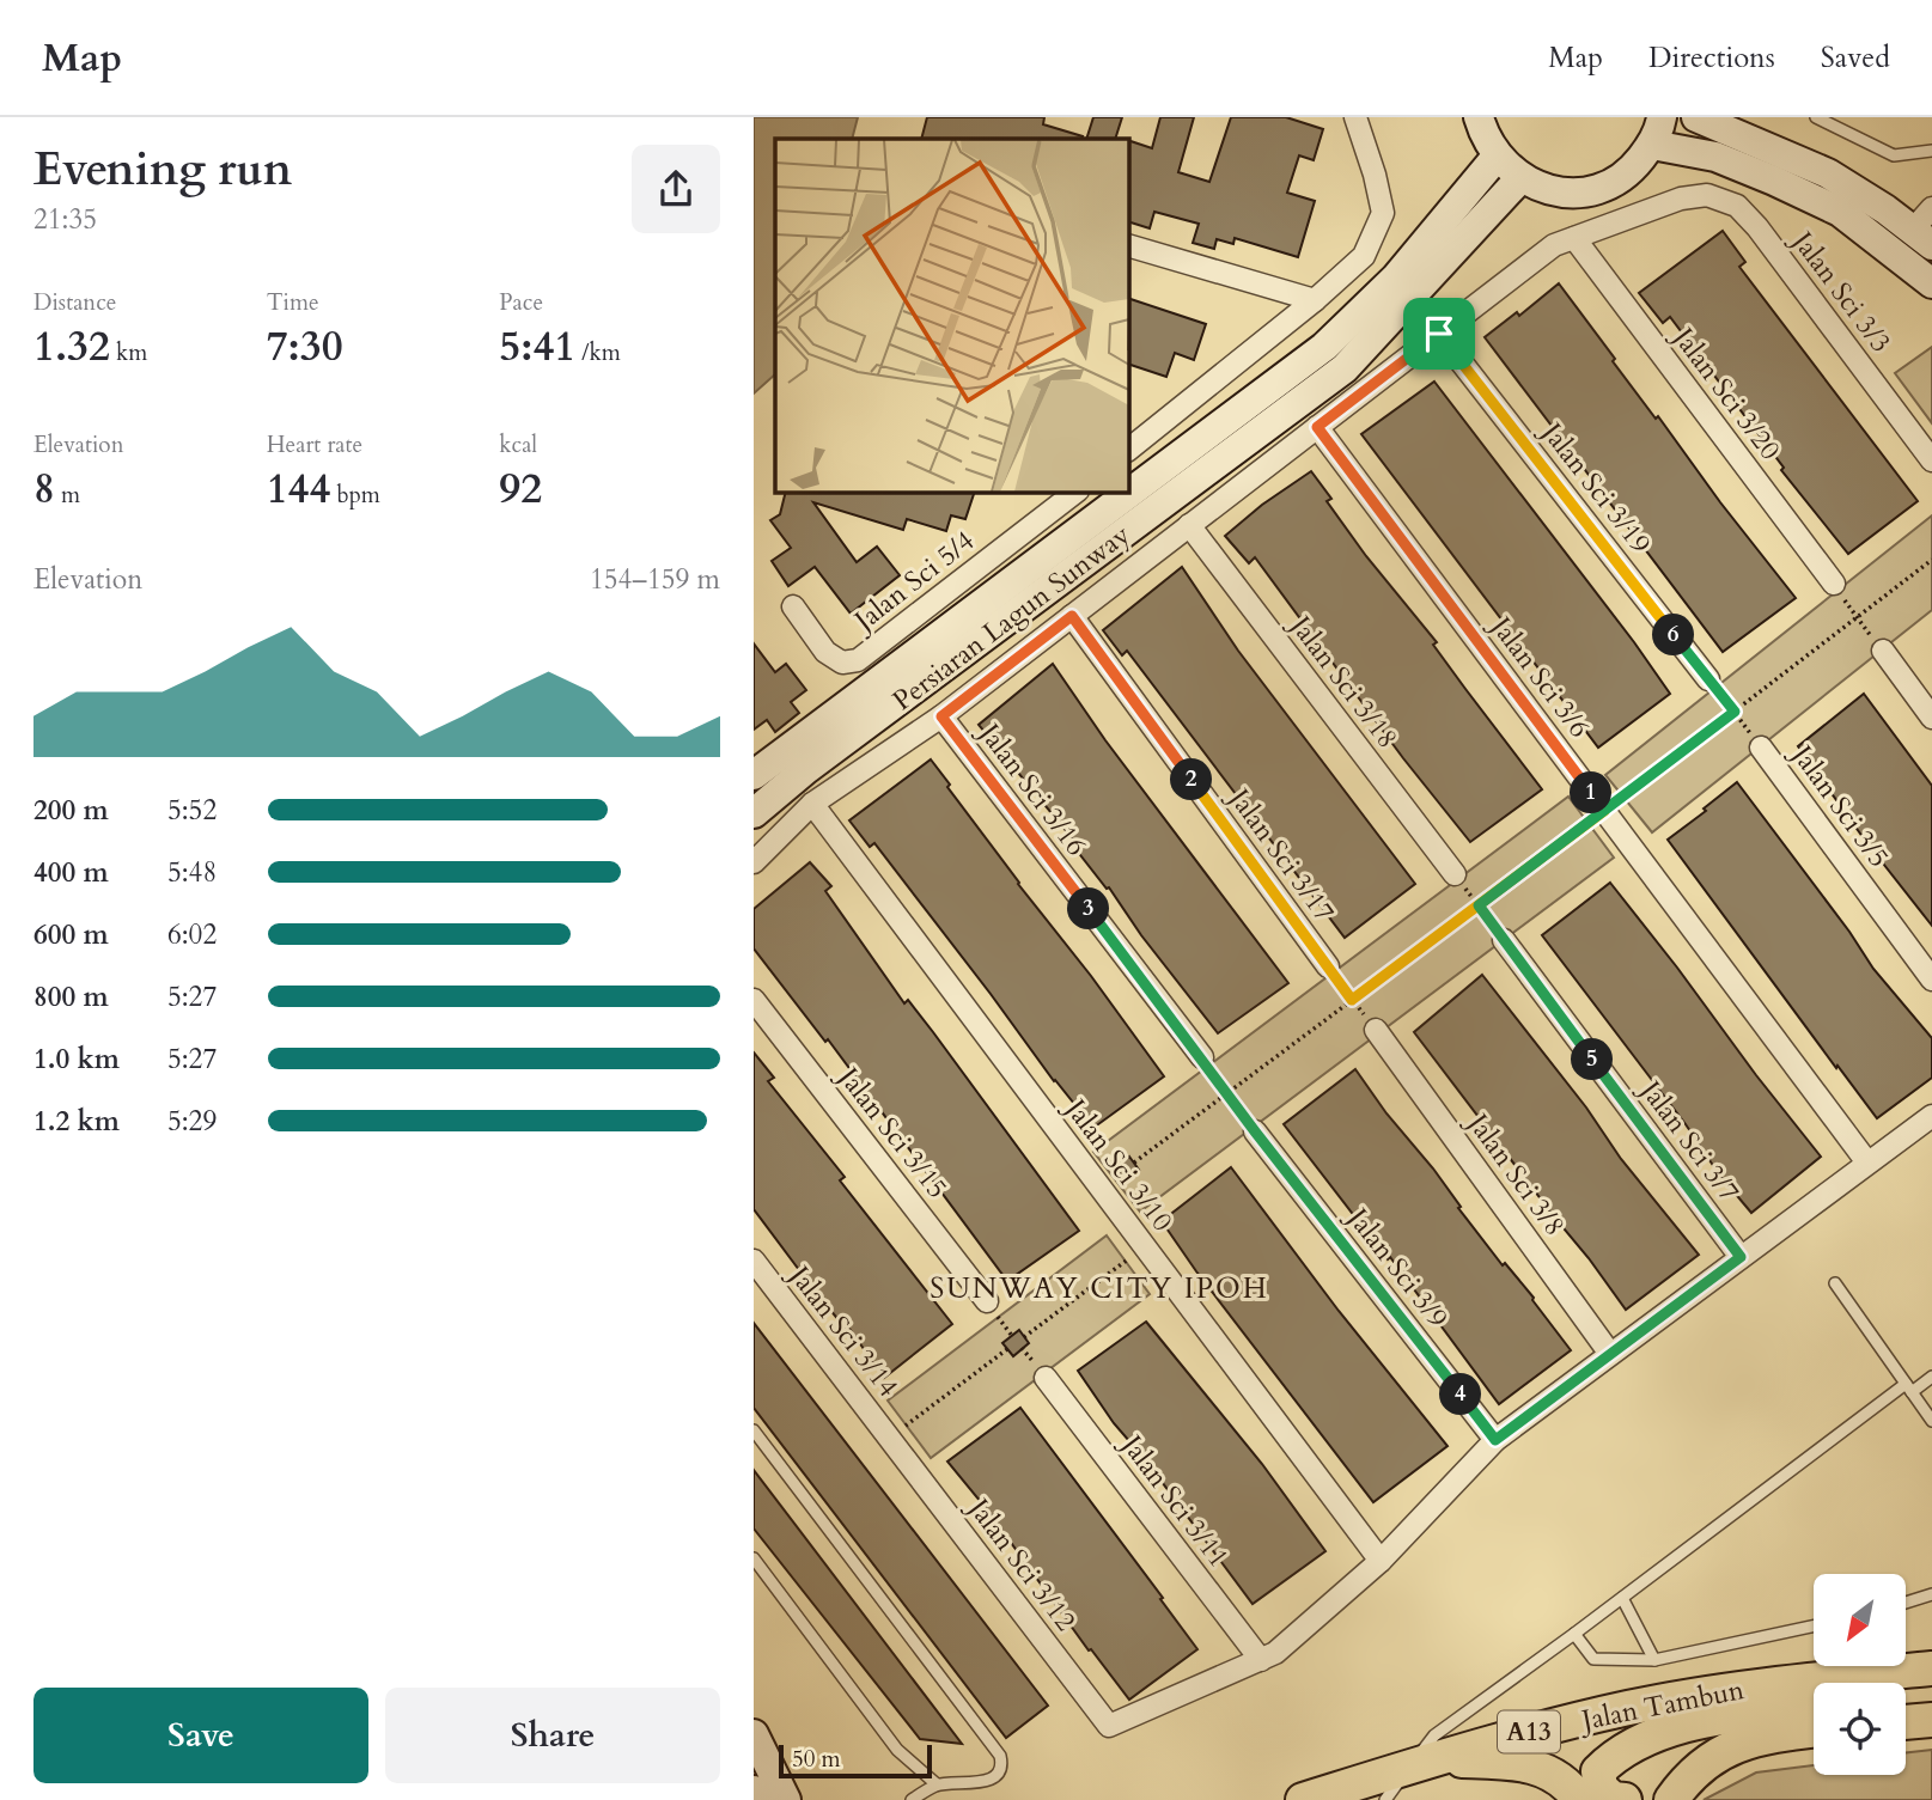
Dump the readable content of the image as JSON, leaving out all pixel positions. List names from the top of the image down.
{
  "streets": {
    "main road": ["Persiaran Lagun Sunway", "Jalan Tambun", "A13"],
    "street": [
      "Jalan Sci 3/3",
      "Jalan Sci 3/20",
      "Jalan Sci 3/19",
      "Jalan Sci 5/4",
      "Jalan Sci 3/6",
      "Jalan Sci 3/18",
      "Jalan Sci 3/16",
      "Jalan Sci 3/5",
      "Jalan Sci 3/17",
      "Jalan Sci 3/15",
      "Jalan Sci 3/7",
      "Jalan Sci 3/10",
      "Jalan Sci 3/8",
      "Jalan Sci 3/9",
      "Jalan Sci 3/14",
      "Jalan Sci 3/11",
      "Jalan Sci 3/12"
    ]
  },
  "crossings": [
    ["Jalan Sci 3/3", "Jalan Sci 3/20"],
    ["Jalan Sci 3/14", "Jalan Sci 3/12"],
    ["Jalan Sci 3/11", "Jalan Sci 3/12"]
  ],
  "districts": ["SUNWAY CITY IPOH"],
  "scale_bar": "50 m",
  "north": "bottom left",
  "page": {
    "header": "Map",
    "nav": ["Map", "Directions", "Saved"],
    "heading": ["Evening run", "21:35"],
    "stats": [
      ["Distance", "1.32 km"],
      ["Time", "7:30"],
      ["Pace", "5:41 /km"],
      ["Elevation", "8 m"],
      ["Heart rate", "144 bpm"],
      ["kcal", "92"]
    ],
    "chart": ["Elevation", "154–159 m"],
    "pins": [
      "6",
      "2",
      "1",
      "3",
      "5",
      "4"
    ],
    "list": [
      {
        "name": "200 m",
        "note": "5:52"
      },
      {
        "name": "400 m",
        "note": "5:48"
      },
      {
        "name": "600 m",
        "note": "6:02"
      },
      {
        "name": "800 m",
        "note": "5:27"
      },
      {
        "name": "1.0 km",
        "note": "5:27"
      },
      {
        "name": "1.2 km",
        "note": "5:29"
      }
    ],
    "buttons": ["Save", "Share"],
    "scale": "50 m"
  }
}
